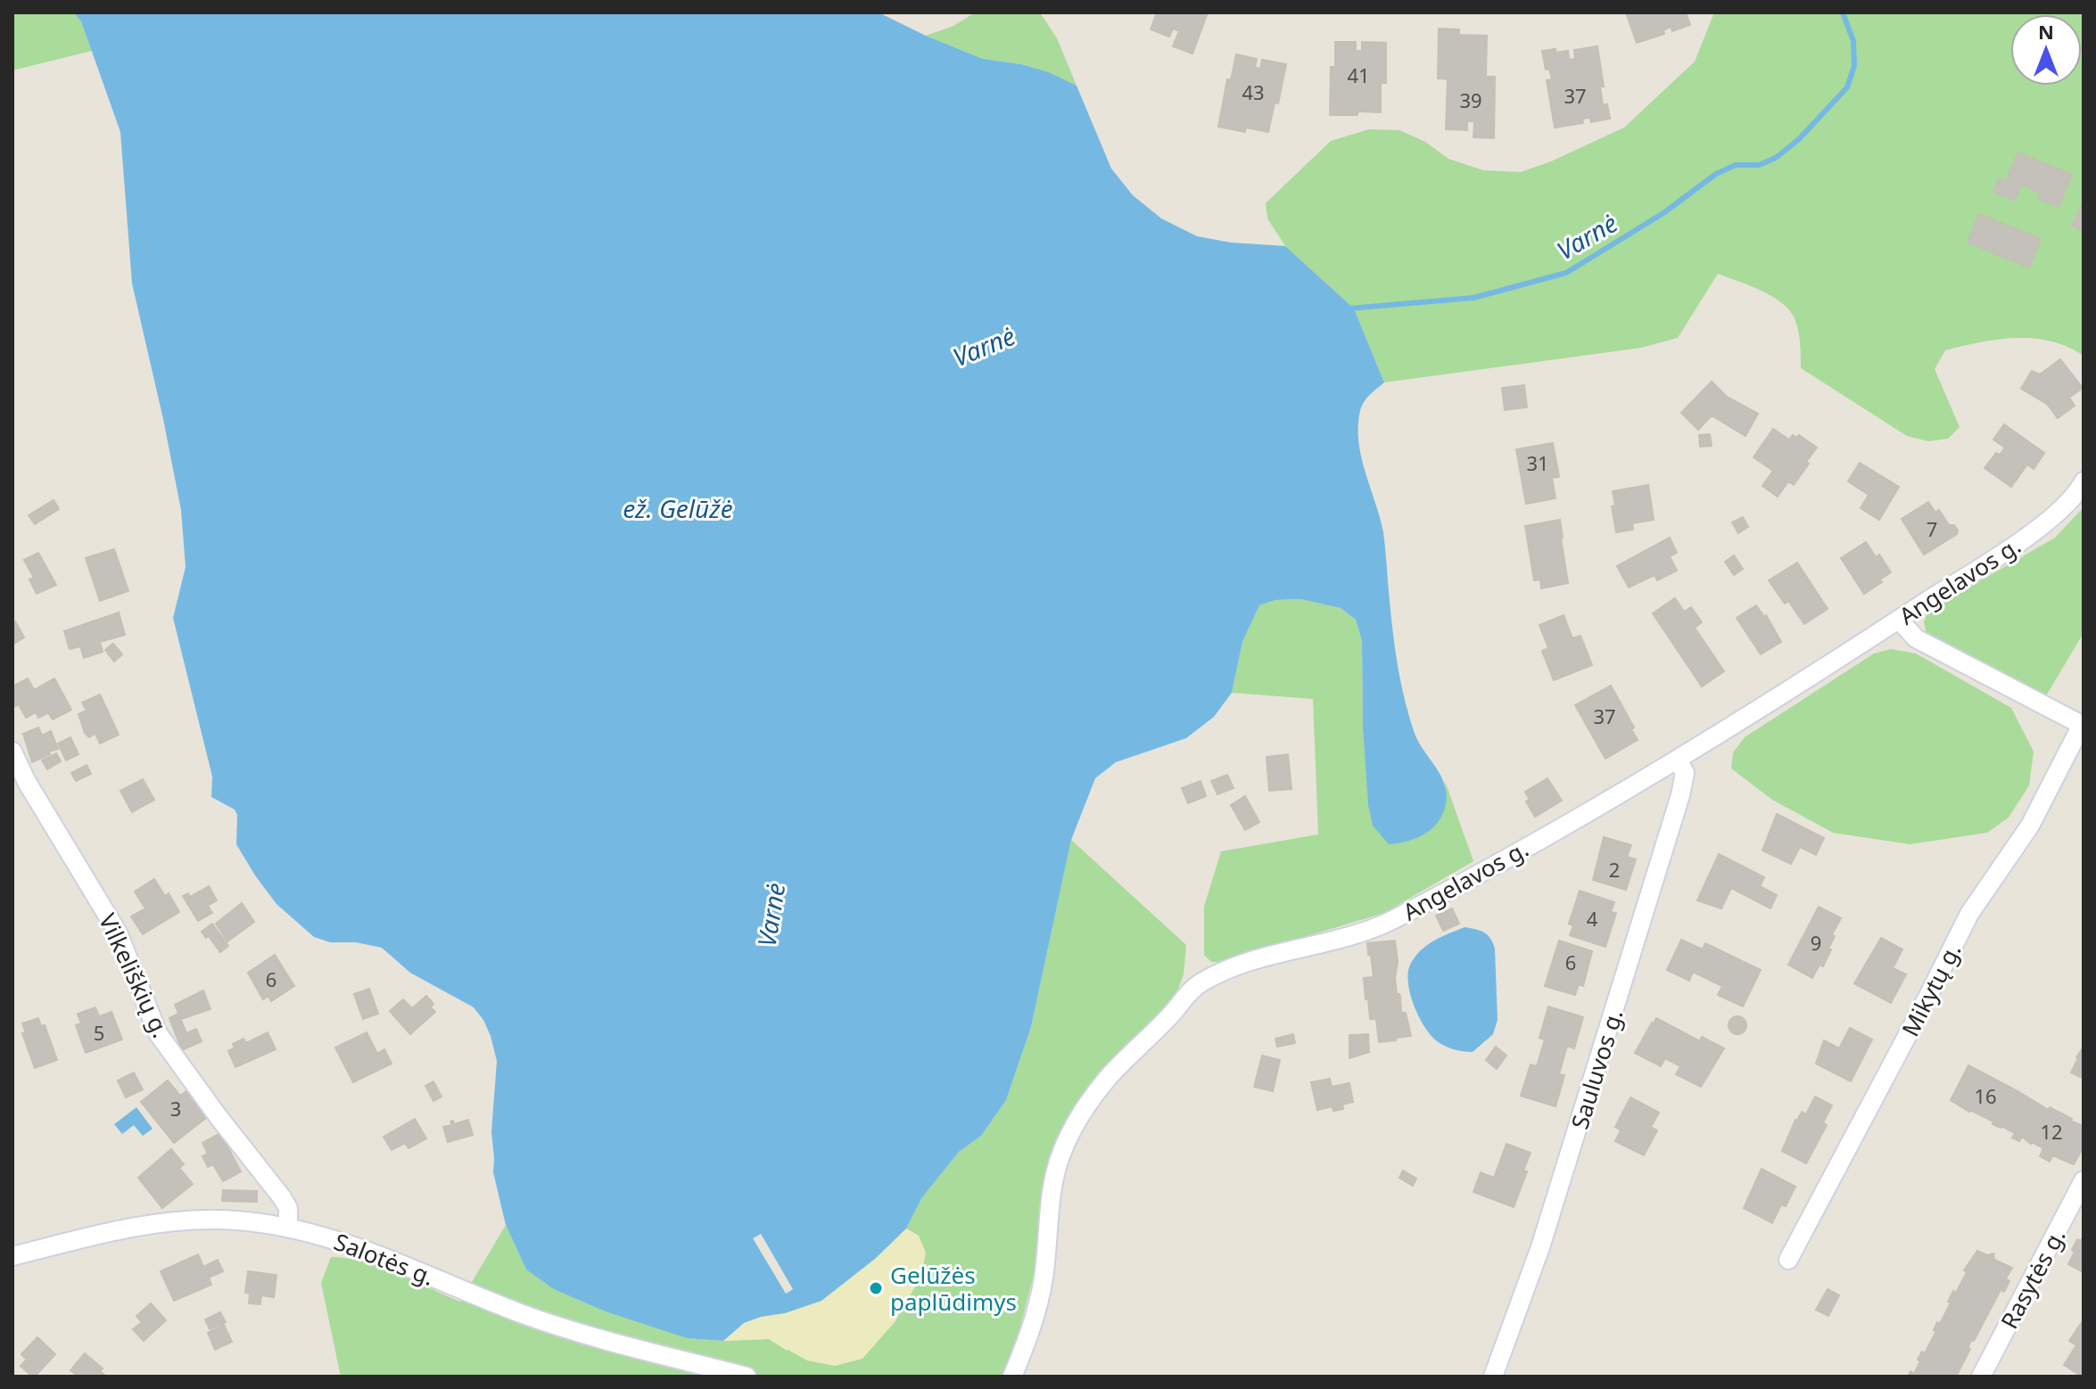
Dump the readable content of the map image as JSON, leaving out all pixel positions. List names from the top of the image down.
{
  "streets": {
    "street": [
      "Angelavos g.",
      "Vilkeliškių g.",
      "Mikytų g.",
      "Sauluvos g.",
      "Salotės g.",
      "Rasytės g."
    ]
  },
  "crossings": [
    ["Angelavos g.", "Sauluvos g."],
    ["Vilkeliškių g.", "Salotės g."]
  ],
  "water": ["Varnė", "ež. Gelūžė"],
  "places": ["Gelūžės paplūdimys"],
  "house_numbers": [
    "41",
    "43",
    "37",
    "39",
    "31",
    "7",
    "37",
    "2",
    "4",
    "9",
    "6",
    "6",
    "5",
    "16",
    "3",
    "12"
  ],
  "north": "top"
}
